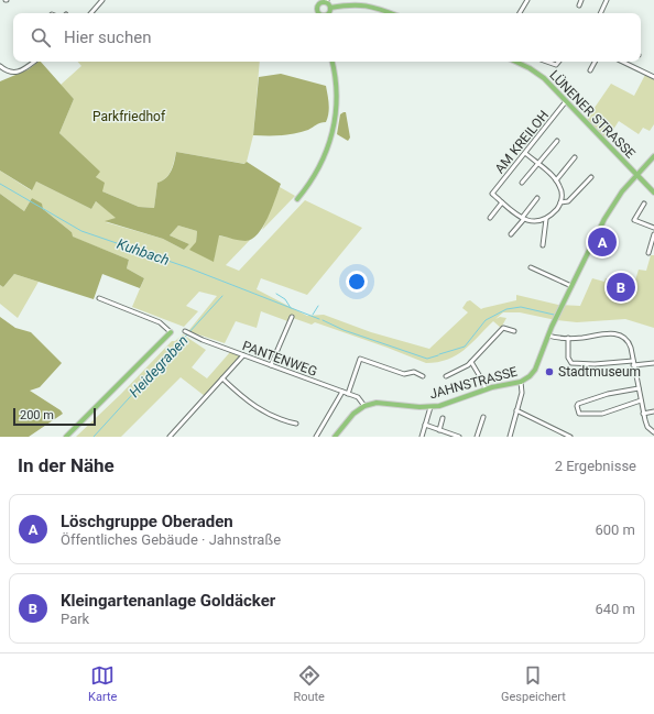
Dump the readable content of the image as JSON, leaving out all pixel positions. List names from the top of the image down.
{
  "streets": {
    "main road": ["LÜNENER STRASSE", "JAHNSTRASSE"],
    "street": ["AM KREILOH", "PANTENWEG"]
  },
  "crossings": [
    ["LÜNENER STRASSE", "AM KREILOH"],
    ["LÜNENER STRASSE", "JAHNSTRASSE"],
    ["PANTENWEG", "JAHNSTRASSE"]
  ],
  "water": ["Kuhbach", "Heidegraben"],
  "parks": ["Parkfriedhof"],
  "places": ["Stadtmuseum"],
  "scale_bar": "200 m",
  "page": {
    "search": "Hier suchen",
    "pins": ["A", "B"],
    "scale": "200 m",
    "heading": ["In der Nähe", "2 Ergebnisse"],
    "list": [
      {
        "mark": "A",
        "name": "Löschgruppe Oberaden",
        "note": "Öffentliches Gebäude · Jahnstraße",
        "value": "600 m"
      },
      {
        "mark": "B",
        "name": "Kleingartenanlage Goldäcker",
        "note": "Park",
        "value": "640 m"
      }
    ],
    "nav": ["Karte", "Route", "Gespeichert"]
  }
}
